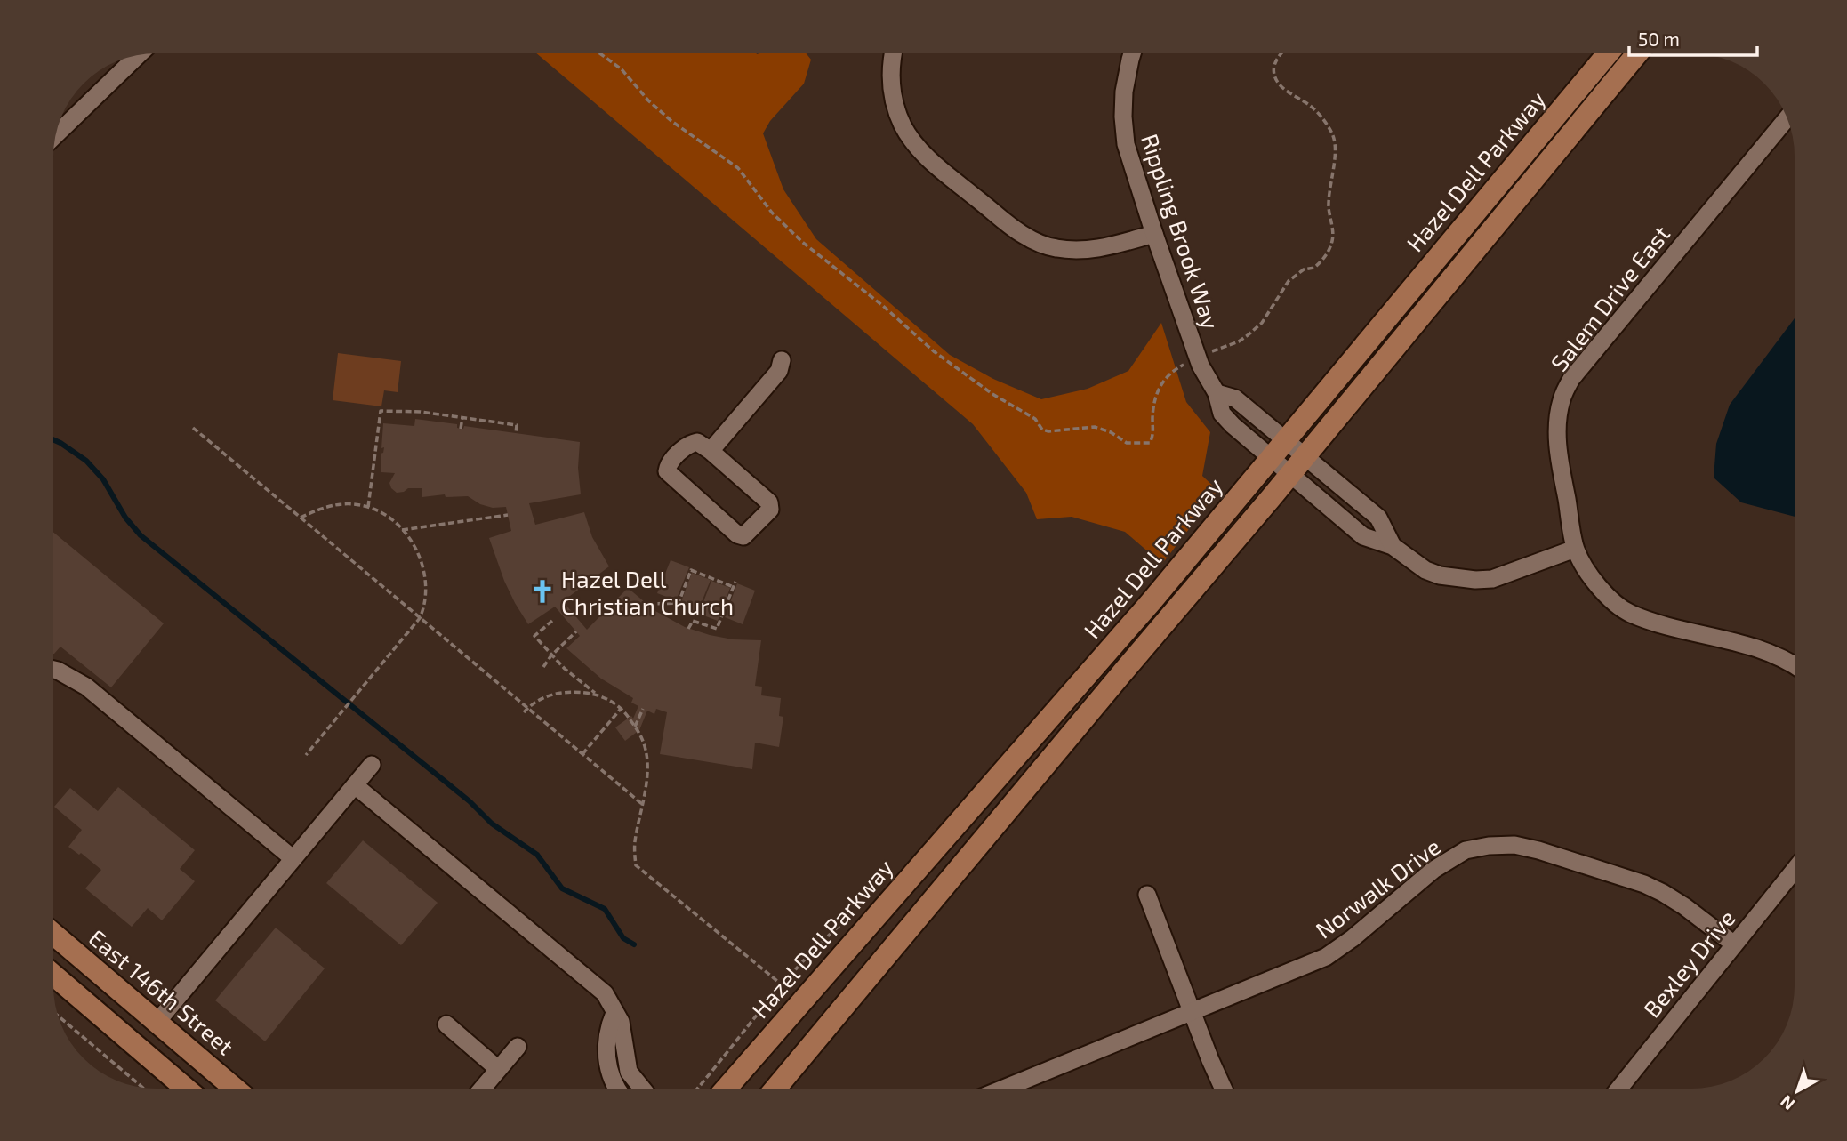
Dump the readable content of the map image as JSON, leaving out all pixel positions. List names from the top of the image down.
{
  "streets": {
    "main road": ["Hazel Dell Parkway", "East 146th Street"],
    "street": [
      "Rippling Brook Way",
      "Salem Drive East",
      "Norwalk Drive",
      "Bexley Drive"
    ]
  },
  "crossings": [
    ["Hazel Dell Parkway", "Rippling Brook Way"],
    ["Norwalk Drive", "Bexley Drive"]
  ],
  "places": {
    "church": ["Hazel Dell Christian Church"]
  },
  "scale_bar": "50 m",
  "north": "bottom left"
}
